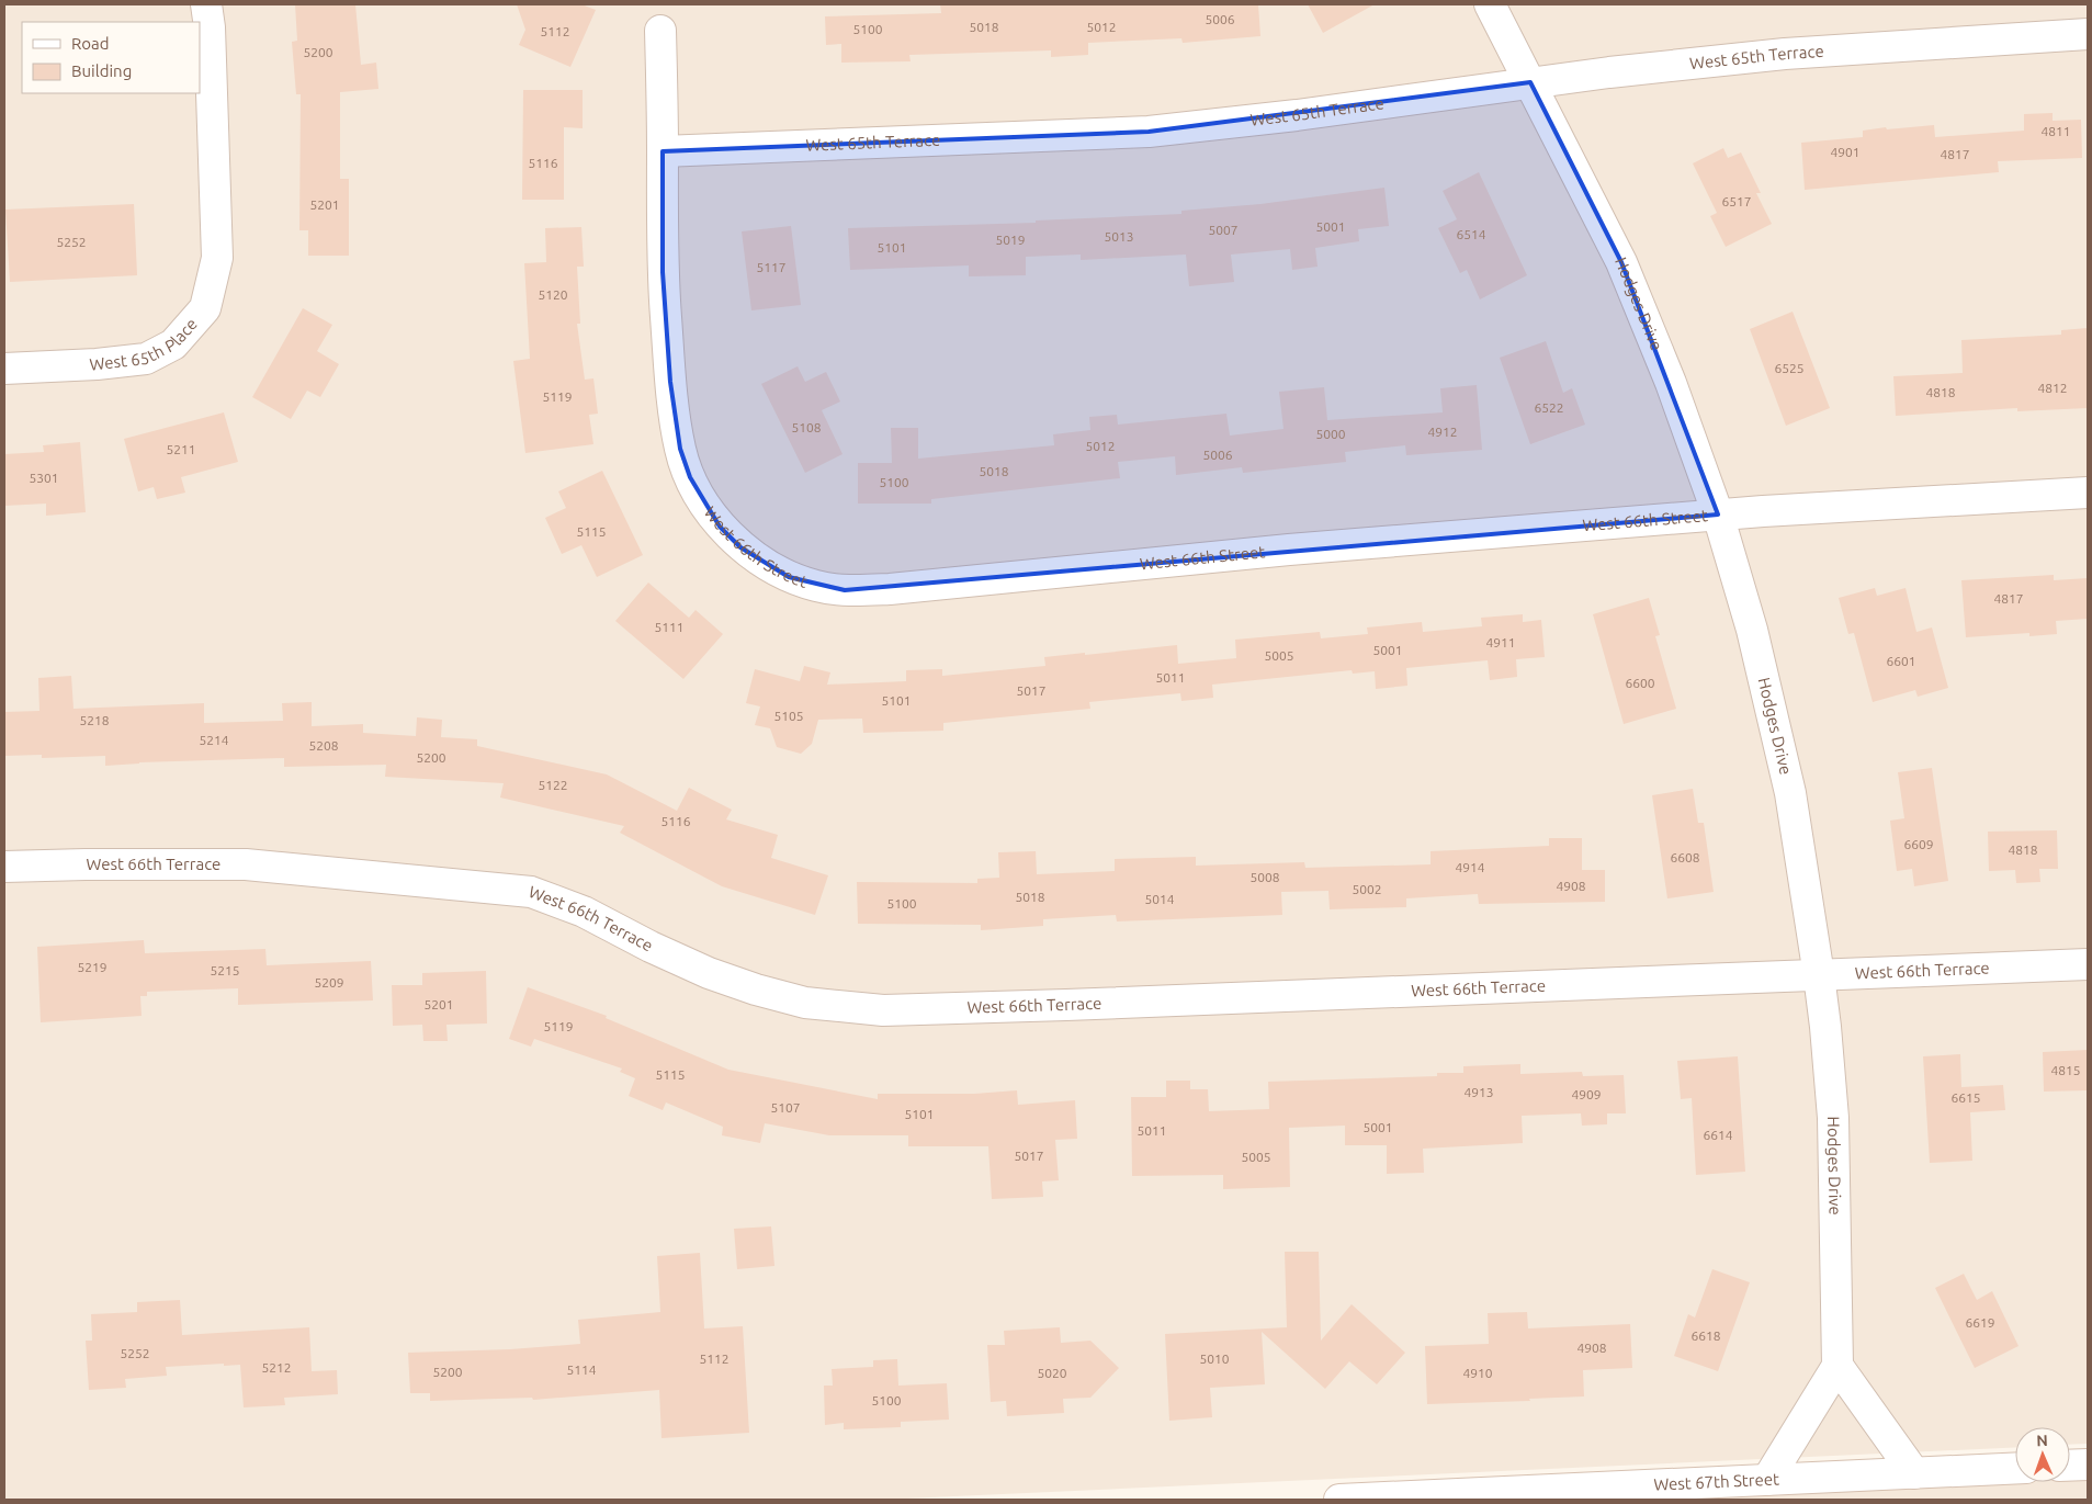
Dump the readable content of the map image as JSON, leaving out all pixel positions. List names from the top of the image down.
{
  "streets": {
    "street": [
      "West 65th Terrace",
      "Hodges Drive",
      "West 65th Place",
      "West 66th Street",
      "West 66th Terrace",
      "West 67th Street"
    ]
  },
  "crossings": [
    ["West 65th Terrace", "Hodges Drive"],
    ["West 65th Terrace", "West 66th Street"],
    ["Hodges Drive", "West 66th Street"],
    ["Hodges Drive", "West 66th Terrace"]
  ],
  "house_numbers": [
    "5006",
    "5018",
    "5012",
    "5100",
    "5112",
    "5200",
    "4811",
    "4901",
    "4817",
    "5116",
    "6517",
    "5201",
    "5001",
    "5007",
    "6514",
    "5013",
    "5019",
    "5252",
    "5101",
    "5117",
    "5120",
    "6525",
    "4812",
    "4818",
    "5119",
    "6522",
    "5108",
    "4912",
    "5000",
    "5012",
    "5211",
    "5006",
    "5018",
    "5301",
    "5100",
    "5115",
    "4817",
    "5111",
    "4911",
    "5001",
    "5005",
    "6601",
    "5011",
    "6600",
    "5017",
    "5101",
    "5105",
    "5218",
    "5214",
    "5208",
    "5200",
    "5122",
    "5116",
    "6609",
    "4818",
    "6608",
    "4914",
    "5008",
    "4908",
    "5002",
    "5018",
    "5014",
    "5100",
    "5219",
    "5215",
    "5209",
    "5201",
    "5119",
    "4815",
    "5115",
    "4913",
    "4909",
    "6615",
    "5107",
    "5101",
    "5001",
    "5011",
    "6614",
    "5017",
    "5005",
    "6619",
    "6618",
    "4908",
    "5252",
    "5112",
    "5010",
    "5212",
    "5114",
    "5200",
    "5020",
    "4910",
    "5100"
  ],
  "legend": ["Road", "Building"],
  "north": "top"
}
